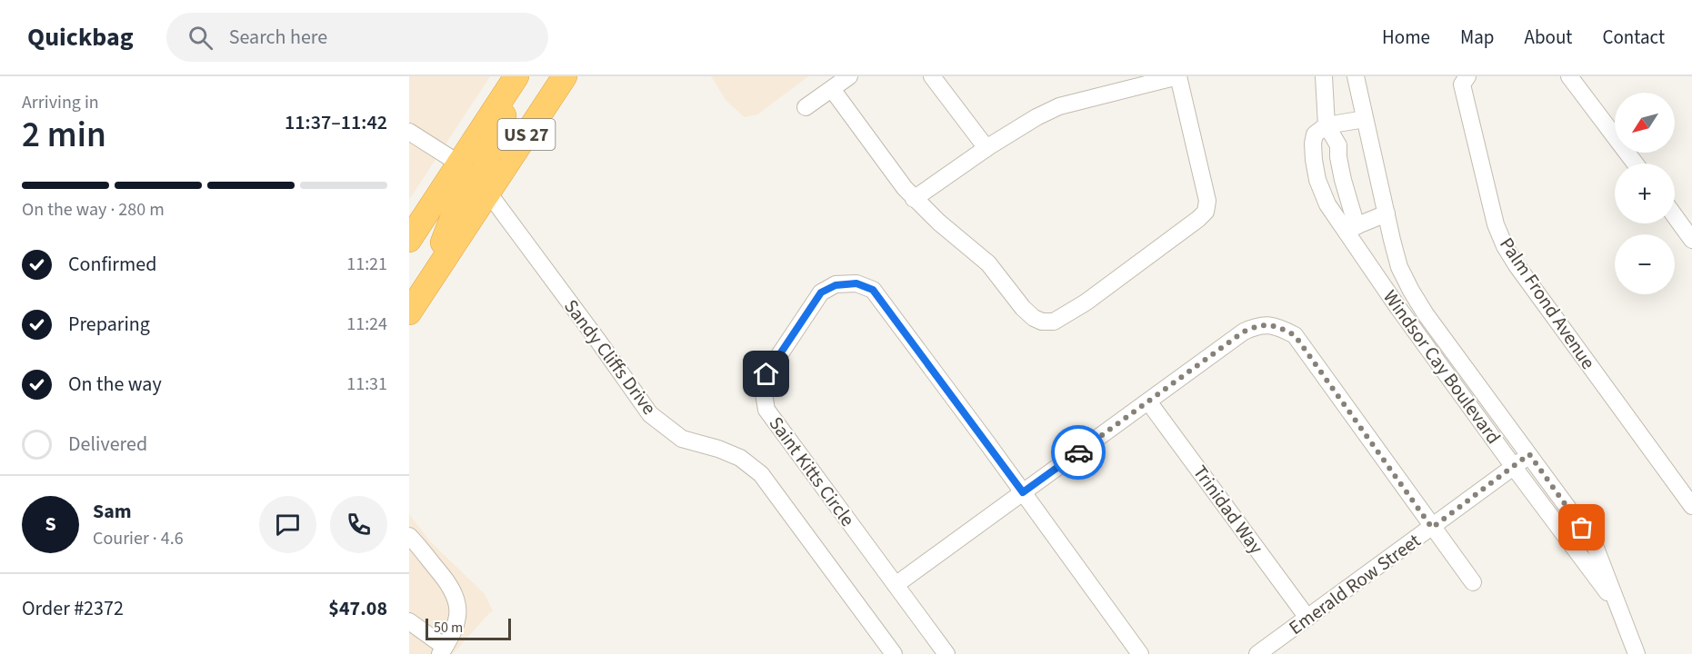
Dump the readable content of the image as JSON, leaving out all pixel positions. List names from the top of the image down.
{
  "streets": {
    "highway": ["US 27"],
    "street": [
      "Palm Frond Avenue",
      "Sandy Cliffs Drive",
      "Windsor Cay Boulevard",
      "Saint Kitts Circle",
      "Trinidad Way",
      "Emerald Row Street"
    ]
  },
  "crossings": [
    ["US 27", "Sandy Cliffs Drive"],
    ["Windsor Cay Boulevard", "Emerald Row Street"],
    ["Trinidad Way", "Emerald Row Street"]
  ],
  "scale_bar": "50 m",
  "north": "bottom left",
  "page": {
    "header": "Quickbag",
    "search": "Search here",
    "nav": [
      "Home",
      "Map",
      "About",
      "Contact"
    ],
    "heading": ["2 min", "Arriving in", "11:37–11:42"],
    "panel": [
      "Sam",
      "Courier · 4.6",
      "Order #2372",
      "$47.08"
    ],
    "map_buttons": ["+", "−"],
    "bar": "On the way · 280 m",
    "list": [
      ["Confirmed", "11:21"],
      ["Preparing", "11:24"],
      ["On the way", "11:31"],
      "Delivered"
    ],
    "round": "S",
    "scale": "50 m"
  }
}
